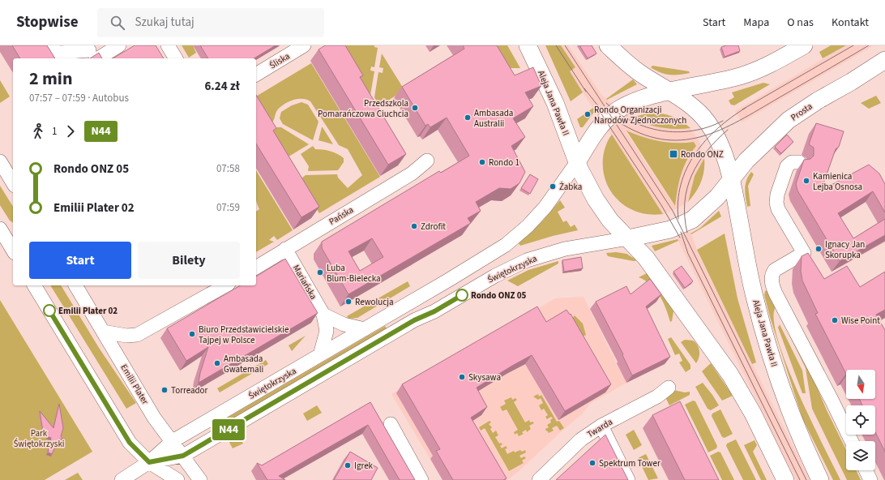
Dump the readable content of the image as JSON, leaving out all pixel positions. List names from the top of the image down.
{
  "streets": {
    "main road": ["Aleja Jana Pawła II", "Prosta"],
    "street": [
      "Śliska",
      "Pańska",
      "Świętokrzyska",
      "Mariańska",
      "Emilii Plater",
      "Twarda"
    ]
  },
  "crossings": [
    ["Aleja Jana Pawła II", "Prosta"],
    ["Aleja Jana Pawła II", "Świętokrzyska"],
    ["Pańska", "Mariańska"],
    ["Świętokrzyska", "Mariańska"],
    ["Świętokrzyska", "Emilii Plater"]
  ],
  "parks": ["Park Świętokrzyski"],
  "places": {
    "other": [
      "Przedszkola Pomarańczowa Ciuchcia",
      "Rondo Organizacji Narodów Zjednoczonych",
      "Ambasada Australii",
      "Rondo 1",
      "Kamienica Lejba Osnosa",
      "Żabka",
      "Zdrofit",
      "Ignacy Jan Skorupka",
      "Luba Blum-Bielecka",
      "Rondo ONZ 05",
      "Rewolucja",
      "Emilii Plater 02",
      "Wise Point",
      "Biuro Przedstawicielskie Tajpej w Polsce",
      "Ambasada Gwatemali",
      "Skysawa",
      "Torreador",
      "Spektrum Tower",
      "Igrek"
    ],
    "transit": ["Rondo ONZ"]
  },
  "lines": ["bus line N44"],
  "north": "bottom",
  "page": {
    "header": "Stopwise",
    "search": "Szukaj tutaj",
    "nav": [
      "Start",
      "Mapa",
      "O nas",
      "Kontakt"
    ],
    "on_map": "N44",
    "heading": ["2 min", "07:57 – 07:59 · Autobus", "6.24 zł"],
    "legs": ["1", "N44"],
    "list": [
      {
        "name": "Rondo ONZ 05",
        "value": "07:58"
      },
      {
        "name": "Emilii Plater 02",
        "value": "07:59"
      }
    ],
    "buttons": ["Start", "Bilety"]
  }
}
